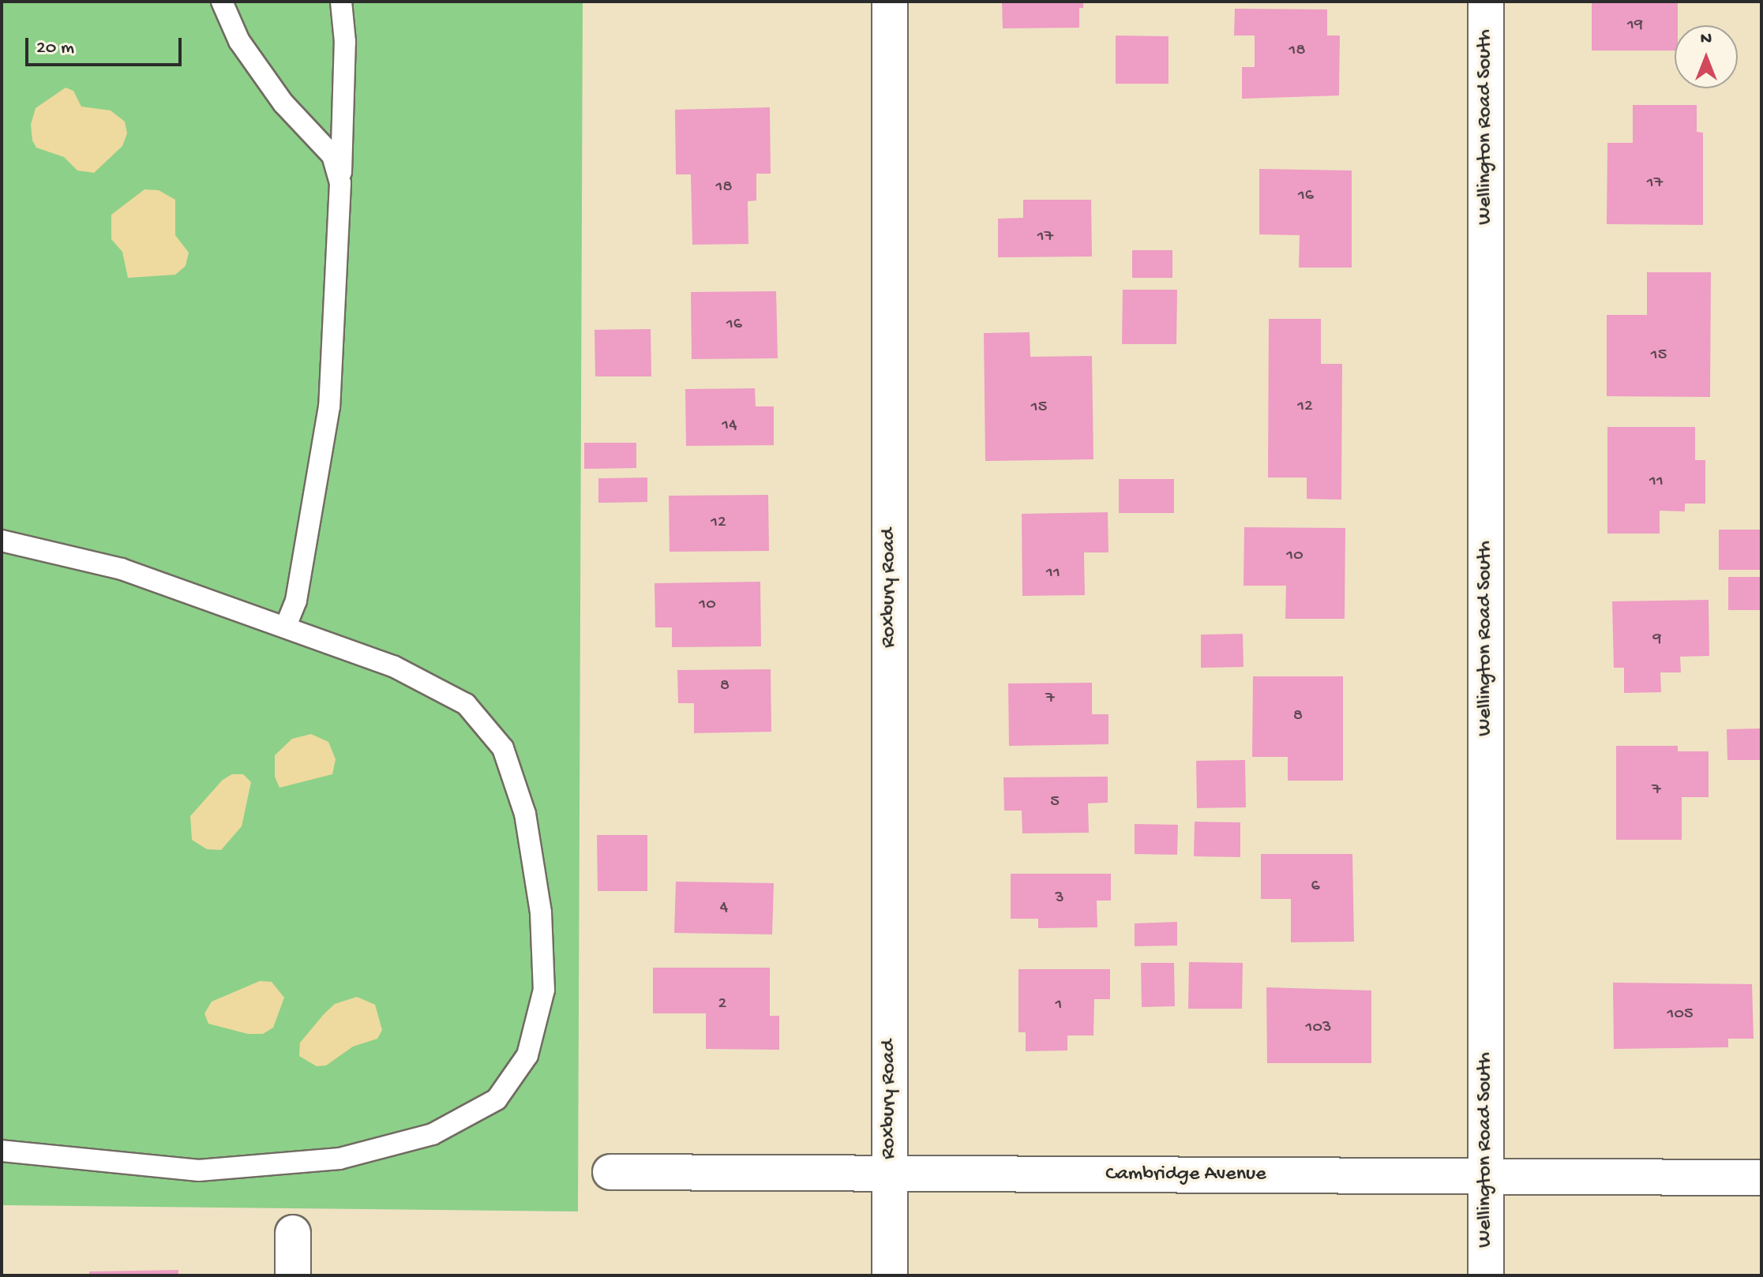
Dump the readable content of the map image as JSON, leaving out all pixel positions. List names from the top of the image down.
{
  "streets": {
    "street": ["Wellington Road South", "Roxbury Road", "Cambridge Avenue"]
  },
  "crossings": [
    ["Wellington Road South", "Cambridge Avenue"],
    ["Roxbury Road", "Cambridge Avenue"]
  ],
  "house_numbers": [
    "19",
    "18",
    "17",
    "18",
    "16",
    "17",
    "16",
    "15",
    "12",
    "15",
    "14",
    "11",
    "12",
    "10",
    "11",
    "10",
    "9",
    "8",
    "7",
    "8",
    "7",
    "5",
    "6",
    "3",
    "4",
    "2",
    "1",
    "105",
    "103"
  ],
  "scale_bar": "20 m",
  "north": "top"
}
